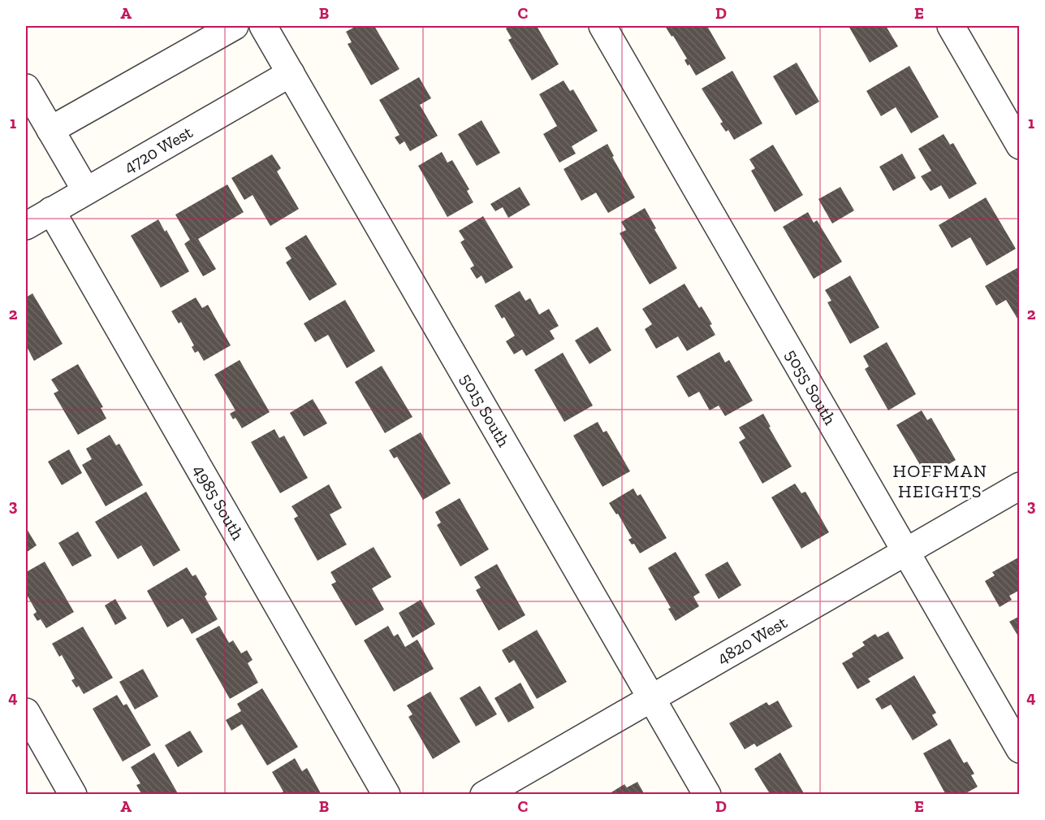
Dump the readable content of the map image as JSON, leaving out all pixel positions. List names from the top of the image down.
{
  "streets": {
    "street": [
      "4720 West",
      "5055 South",
      "5015 South",
      "4985 South",
      "4820 West"
    ]
  },
  "crossings": [
    ["4720 West", "5015 South"],
    ["4720 West", "4985 South"],
    ["5055 South", "4820 West"],
    ["5015 South", "4820 West"]
  ],
  "districts": ["HOFFMAN HEIGHTS"],
  "grid": {
    "columns": [
      "A",
      "B",
      "C",
      "D",
      "E"
    ],
    "rows": [
      "1",
      "2",
      "3",
      "4"
    ]
  }
}
